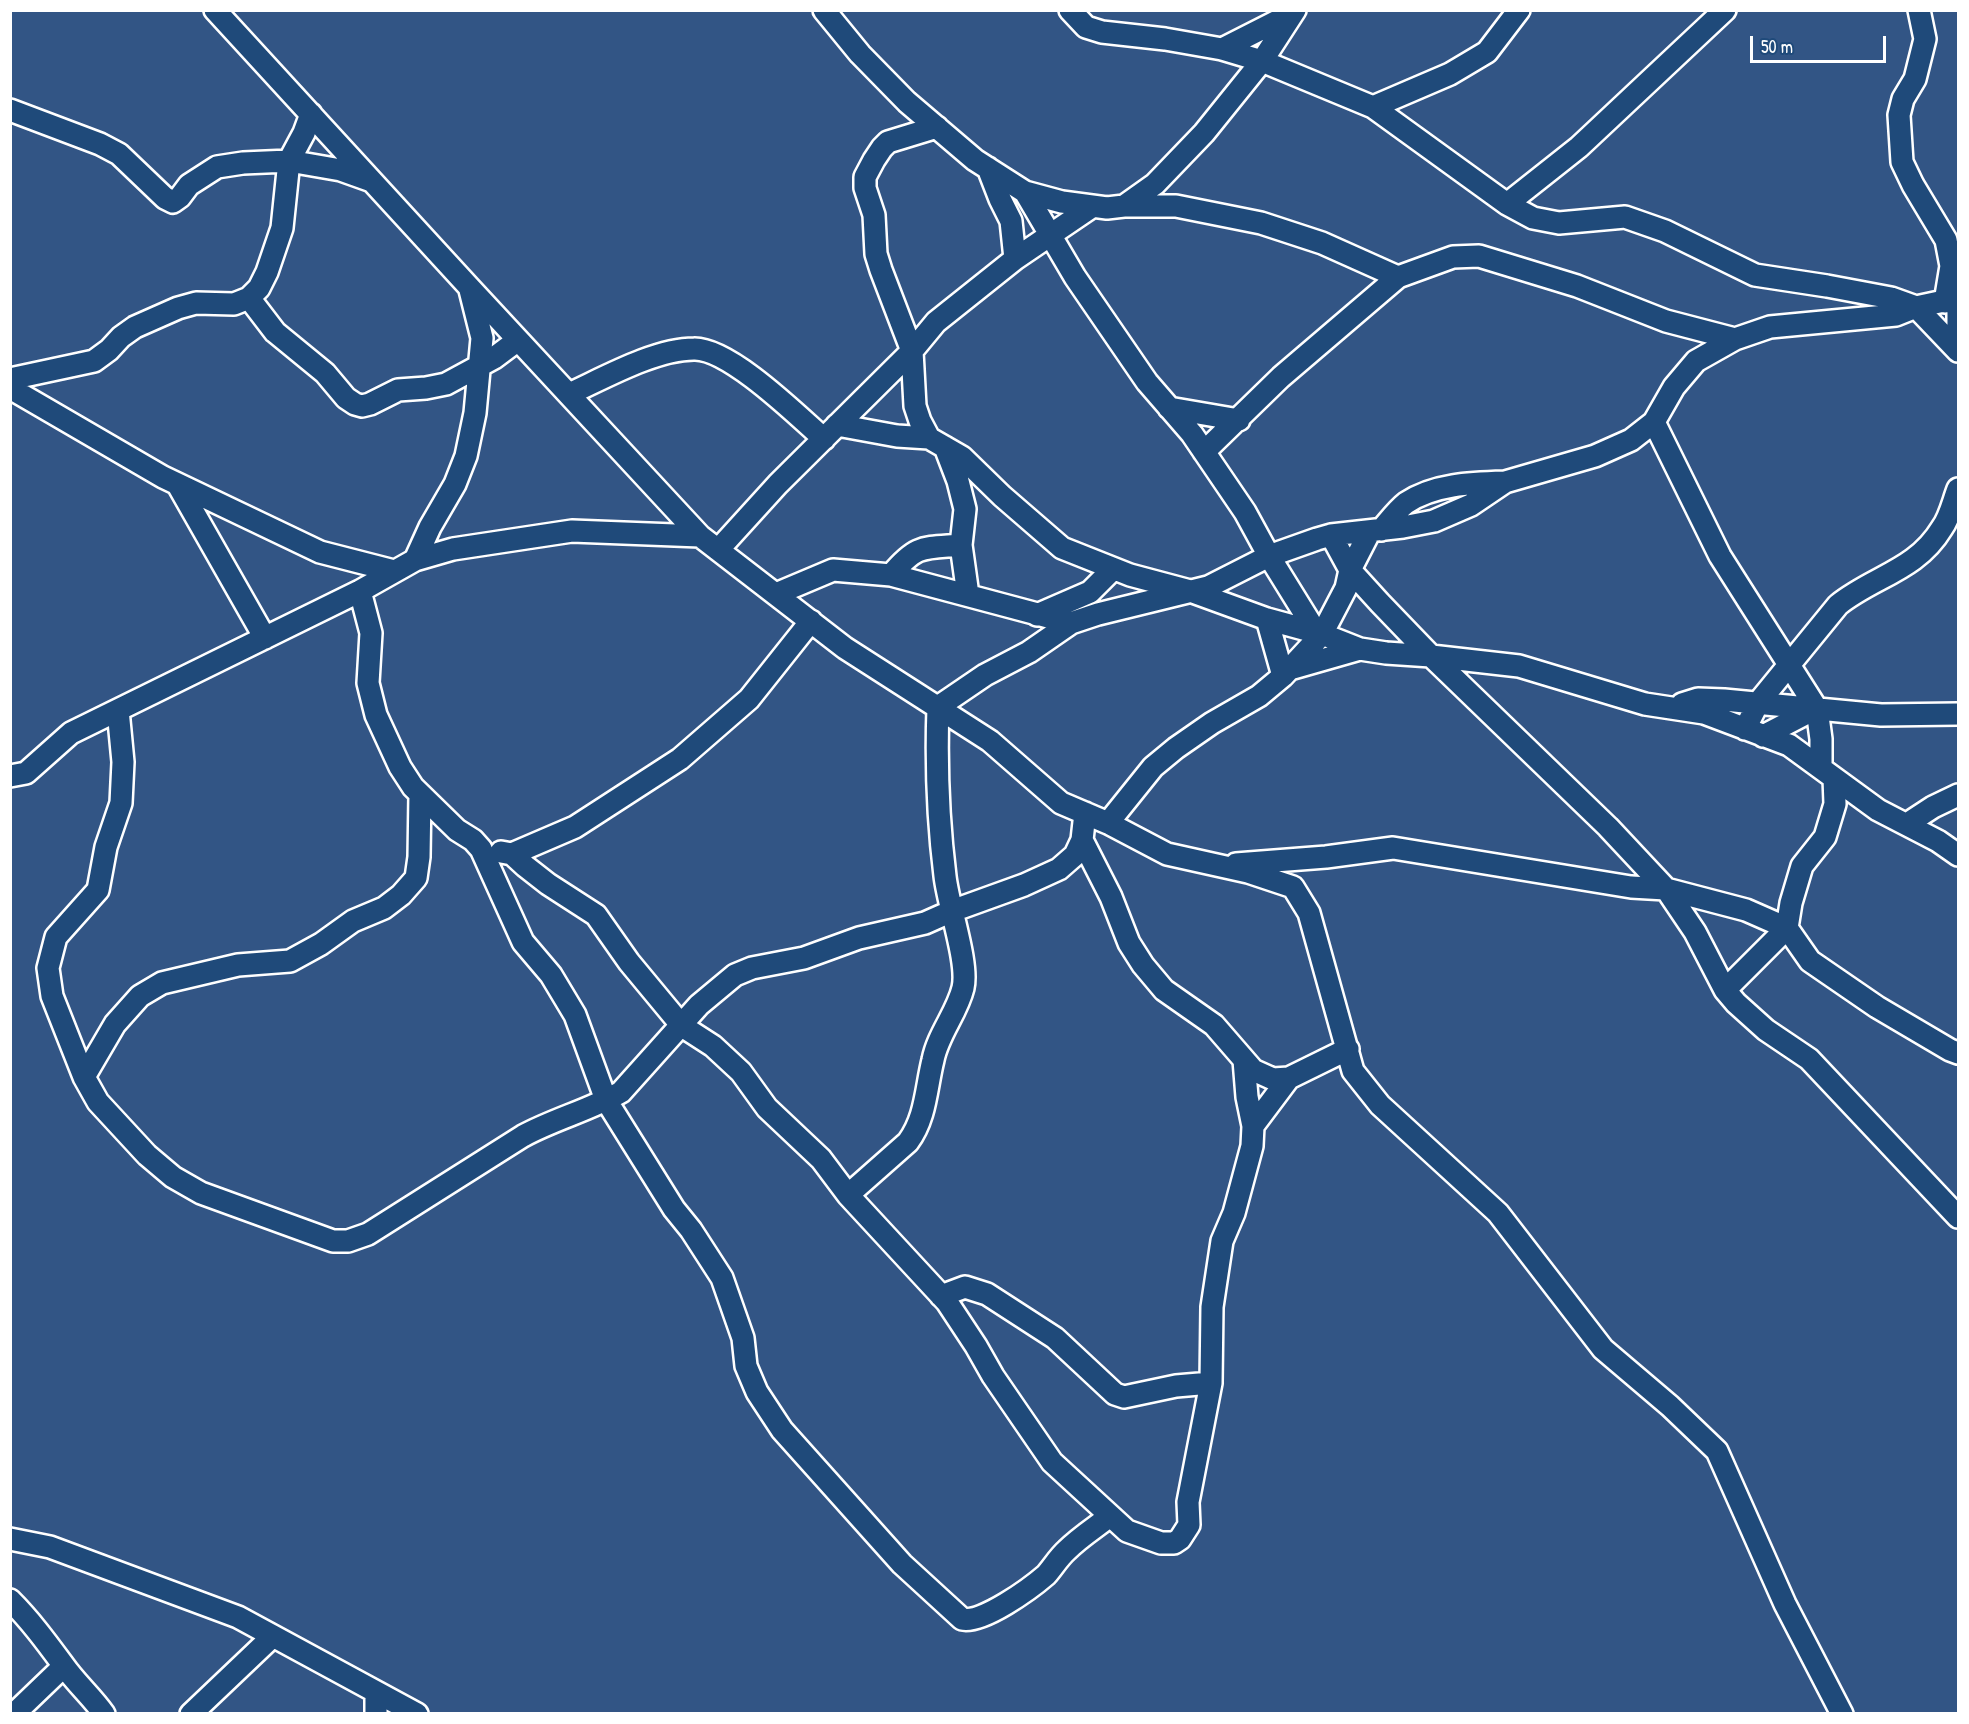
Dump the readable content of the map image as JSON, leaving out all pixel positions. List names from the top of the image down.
{
  "scale_bar": "50 m"
}
